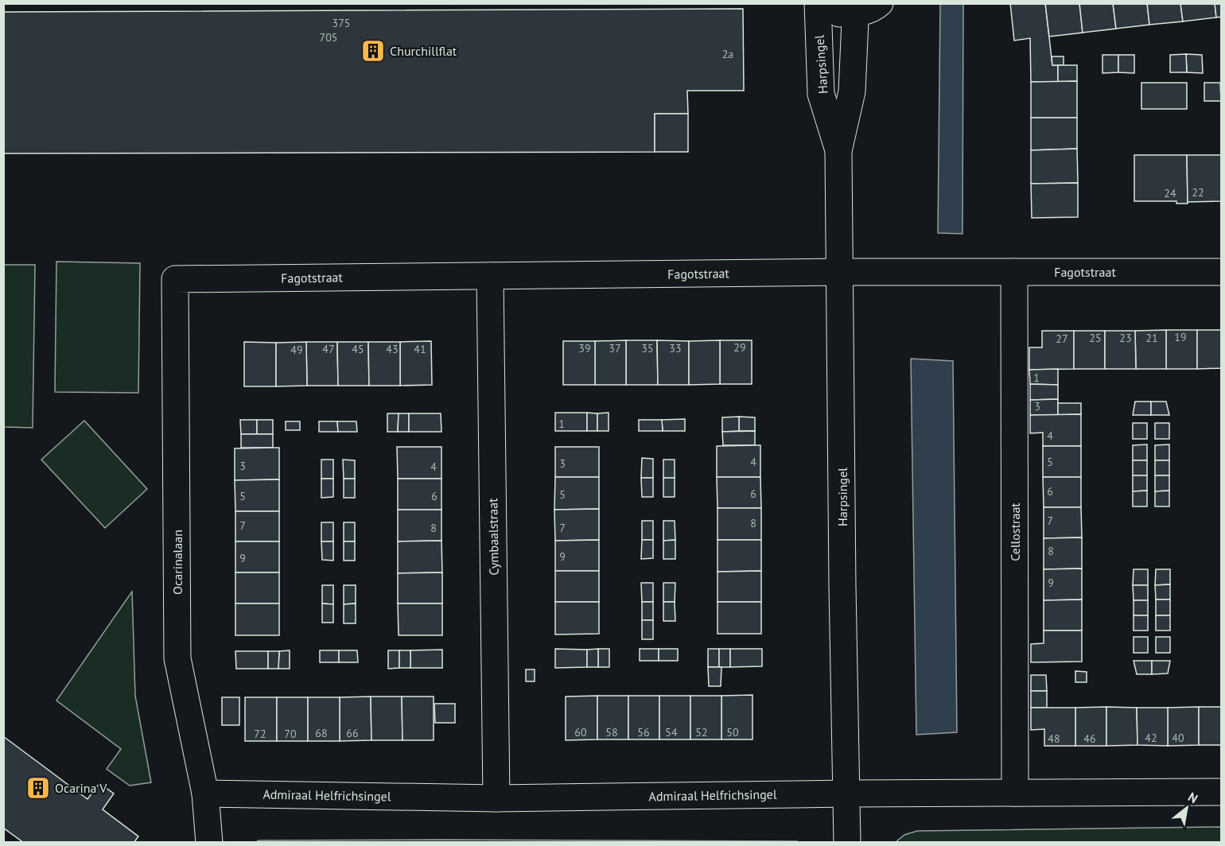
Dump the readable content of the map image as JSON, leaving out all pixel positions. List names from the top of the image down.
{
  "streets": {
    "street": [
      "Harpsingel",
      "Fagotstraat",
      "Cellostraat",
      "Cymbaalstraat",
      "Ocarinalaan",
      "Admiraal Helfrichsingel"
    ]
  },
  "crossings": [
    ["Harpsingel", "Fagotstraat"],
    ["Harpsingel", "Admiraal Helfrichsingel"],
    ["Fagotstraat", "Cellostraat"],
    ["Fagotstraat", "Cymbaalstraat"],
    ["Fagotstraat", "Ocarinalaan"],
    ["Cellostraat", "Admiraal Helfrichsingel"],
    ["Cymbaalstraat", "Admiraal Helfrichsingel"],
    ["Ocarinalaan", "Admiraal Helfrichsingel"]
  ],
  "places": {
    "building": ["Churchillflat", "Ocarina V"]
  },
  "house_numbers": [
    "375",
    "705",
    "2a",
    "22",
    "24",
    "19",
    "25",
    "23",
    "21",
    "27",
    "29",
    "39",
    "37",
    "35",
    "33",
    "47",
    "45",
    "43",
    "41",
    "49",
    "1",
    "3",
    "1",
    "4",
    "4",
    "5",
    "3",
    "3",
    "4",
    "6",
    "6",
    "5",
    "5",
    "6",
    "7",
    "8",
    "7",
    "8",
    "7",
    "8",
    "9",
    "9",
    "9",
    "60",
    "58",
    "56",
    "54",
    "52",
    "50",
    "68",
    "66",
    "72",
    "70",
    "42",
    "40",
    "48",
    "46"
  ],
  "north": "top right"
}
